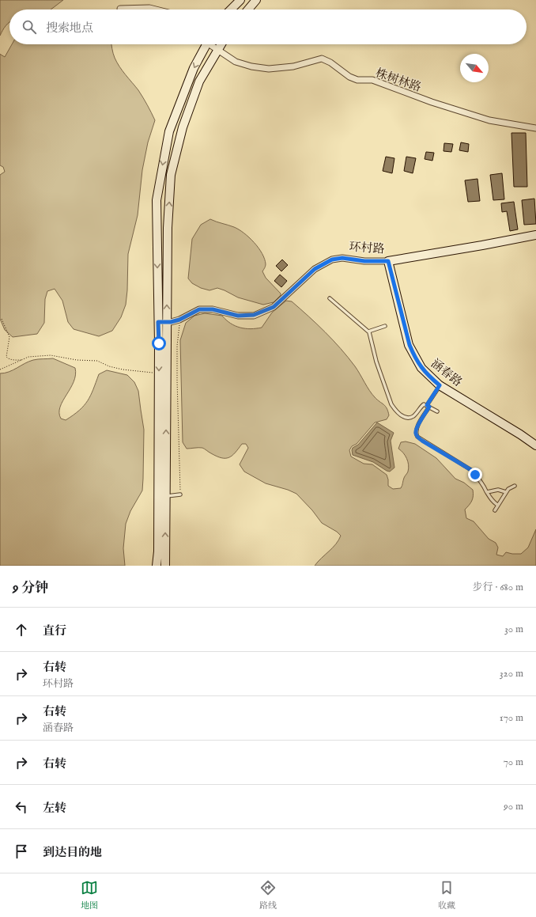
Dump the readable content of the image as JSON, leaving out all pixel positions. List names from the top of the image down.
{
  "streets": {
    "main road": ["环村路", "涵春路"],
    "street": ["株树林路"]
  },
  "crossings": [
    ["环村路", "涵春路"]
  ],
  "north": "bottom right",
  "page": {
    "search": "搜索地点",
    "heading": ["9 分钟", "步行 · 680 m"],
    "list": [
      ["直行", "30 m"],
      ["右转", "环村路", "320 m"],
      ["右转", "涵春路", "170 m"],
      ["右转", "70 m"],
      ["左转", "90 m"],
      "到达目的地"
    ],
    "nav": ["地图", "路线", "收藏"]
  }
}
